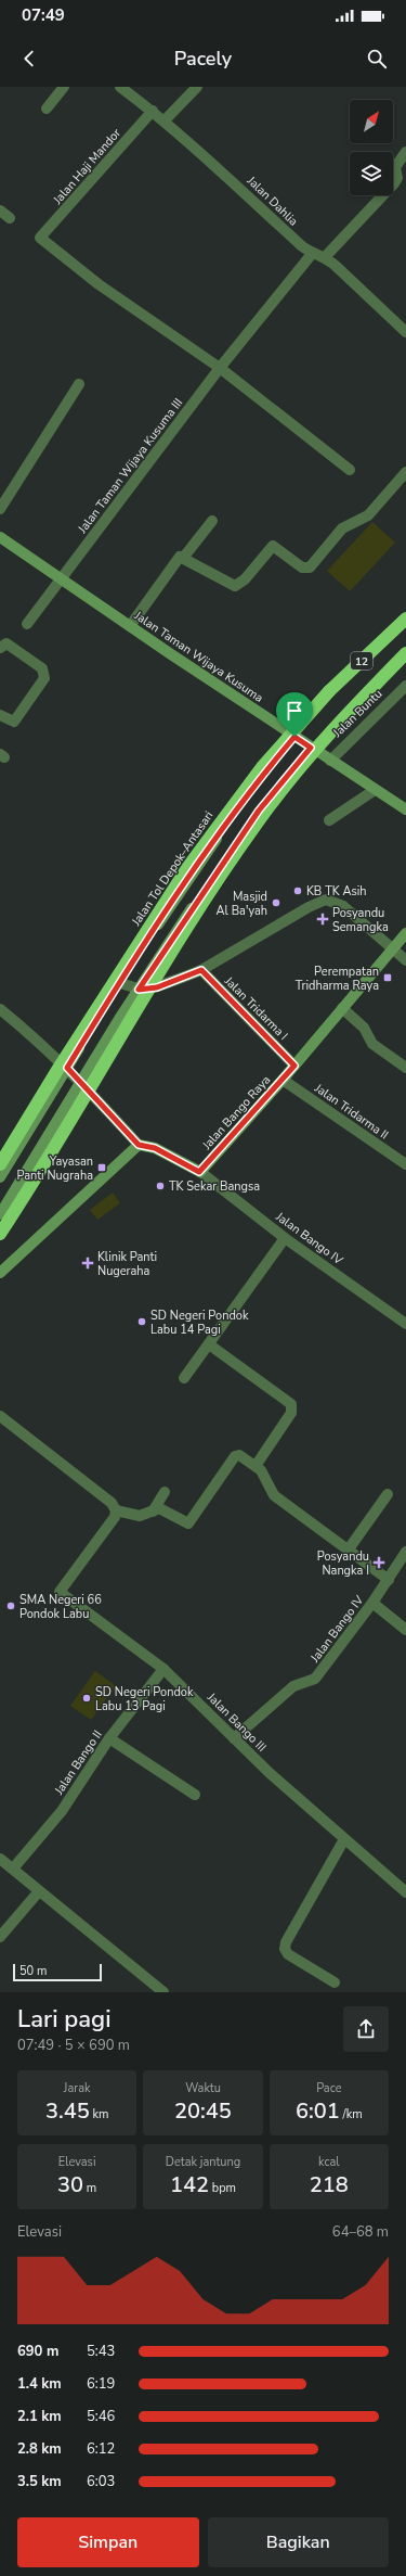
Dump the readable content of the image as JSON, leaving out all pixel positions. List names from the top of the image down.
{
  "streets": {
    "highway": ["12", "Jalan Tol Depok–Antasari"],
    "street": [
      "Jalan Haji Mandor",
      "Jalan Dahlia",
      "Jalan Taman Wijaya Kusuma III",
      "Jalan Taman Wijaya Kusuma",
      "Jalan Buntu",
      "Jalan Tridarma I",
      "Jalan Tridarma II",
      "Jalan Bango Raya",
      "Jalan Bango IV",
      "Jalan Bango III",
      "Jalan Bango II"
    ]
  },
  "crossings": [
    ["Jalan Haji Mandor", "Jalan Dahlia"],
    ["Jalan Haji Mandor", "Jalan Taman Wijaya Kusuma III"],
    ["Jalan Dahlia", "Jalan Taman Wijaya Kusuma III"],
    ["Jalan Taman Wijaya Kusuma III", "Jalan Taman Wijaya Kusuma"],
    ["Jalan Taman Wijaya Kusuma", "Jalan Buntu"],
    ["Jalan Tridarma I", "Jalan Bango Raya"],
    ["Jalan Tridarma II", "Jalan Bango Raya"],
    ["Jalan Bango Raya", "Jalan Bango IV"],
    ["Jalan Bango IV", "Jalan Bango III"],
    ["Jalan Bango III", "Jalan Bango II"]
  ],
  "places": {
    "other": [
      "KB TK Asih",
      "Masjid Al Ba'yah",
      "TK Sekar Bangsa",
      "SD Negeri Pondok Labu 14 Pagi",
      "SMA Negeri 66 Pondok Labu",
      "SD Negeri Pondok Labu 13 Pagi"
    ],
    "health": ["Posyandu Semangka", "Klinik Panti Nugeraha", "Posyandu Nangka I"],
    "transit": ["Perempatan Tridharma Raya", "Yayasan Panti Nugraha"]
  },
  "scale_bar": "50 m",
  "north": "top right",
  "page": {
    "status": "07:49",
    "header": "Pacely",
    "scale": "50 m",
    "heading": ["Lari pagi", "07:49 · 5 × 690 m"],
    "stats": [
      ["Jarak", "3.45 km"],
      ["Waktu", "20:45"],
      ["Pace", "6:01 /km"],
      ["Elevasi", "30 m"],
      ["Detak jantung", "142 bpm"],
      ["kcal", "218"]
    ],
    "chart": ["Elevasi", "64–68 m"],
    "list": [
      {
        "name": "690 m",
        "note": "5:43"
      },
      {
        "name": "1.4 km",
        "note": "6:19"
      },
      {
        "name": "2.1 km",
        "note": "5:46"
      },
      {
        "name": "2.8 km",
        "note": "6:12"
      },
      {
        "name": "3.5 km",
        "note": "6:03"
      }
    ],
    "buttons": ["Simpan", "Bagikan"]
  }
}
